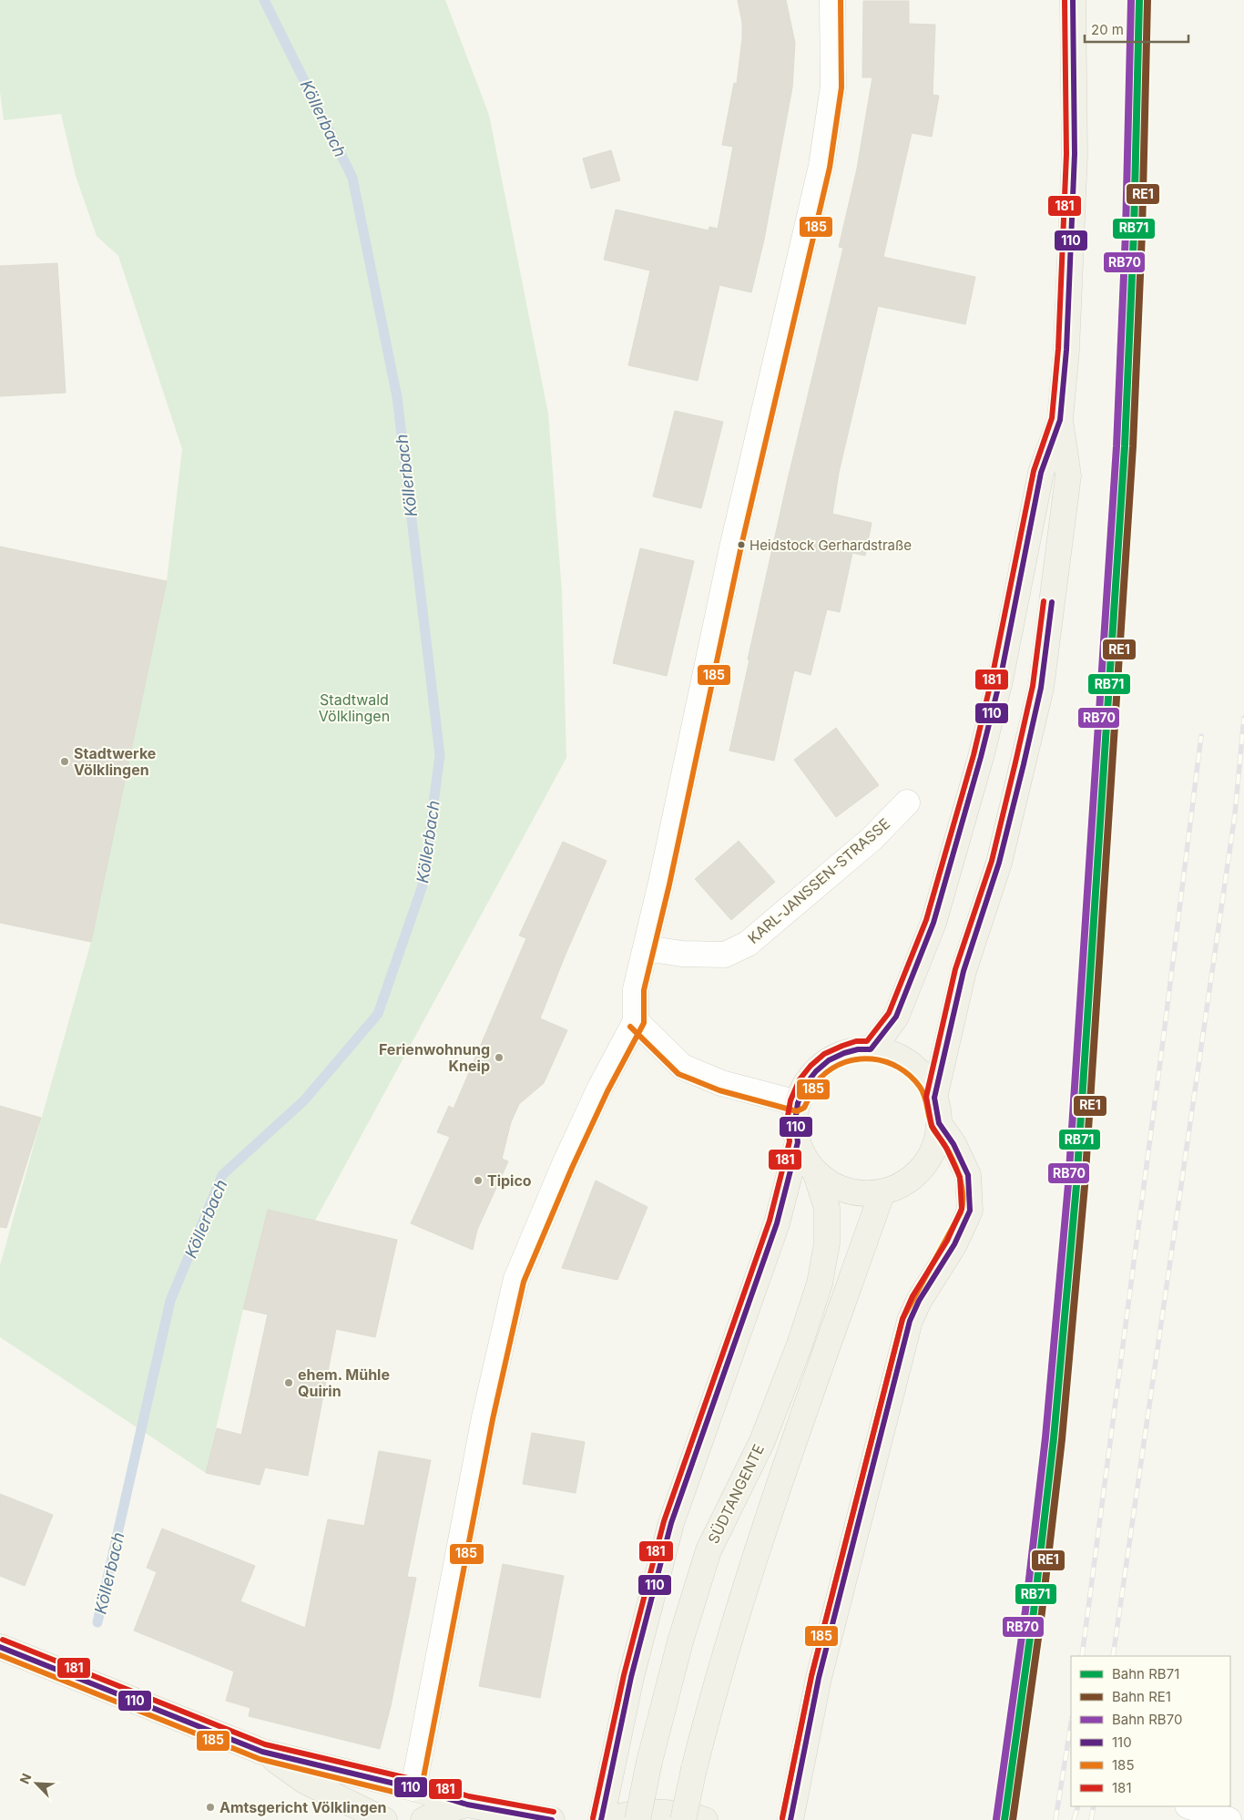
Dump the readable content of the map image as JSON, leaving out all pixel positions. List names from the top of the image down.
{
  "streets": {
    "main road": ["SÜDTANGENTE"],
    "street": ["KARL-JANSSEN-STRASSE"]
  },
  "water": ["Köllerbach"],
  "parks": ["Stadtwald Völklingen"],
  "places": [
    "Heidstock Gerhardstraße",
    "Stadtwerke Völklingen",
    "Ferienwohnung Kneip",
    "Tipico",
    "ehem. Mühle Quirin",
    "Amtsgericht Völklingen"
  ],
  "lines": [
    "rail line RB71",
    "rail line RE1",
    "rail line RB70",
    "transit line 110",
    "transit line 185",
    "transit line 181"
  ],
  "legend": [
    "Bahn RB71",
    "Bahn RE1",
    "Bahn RB70",
    "110",
    "185",
    "181"
  ],
  "scale_bar": "20 m",
  "north": "top left"
}
